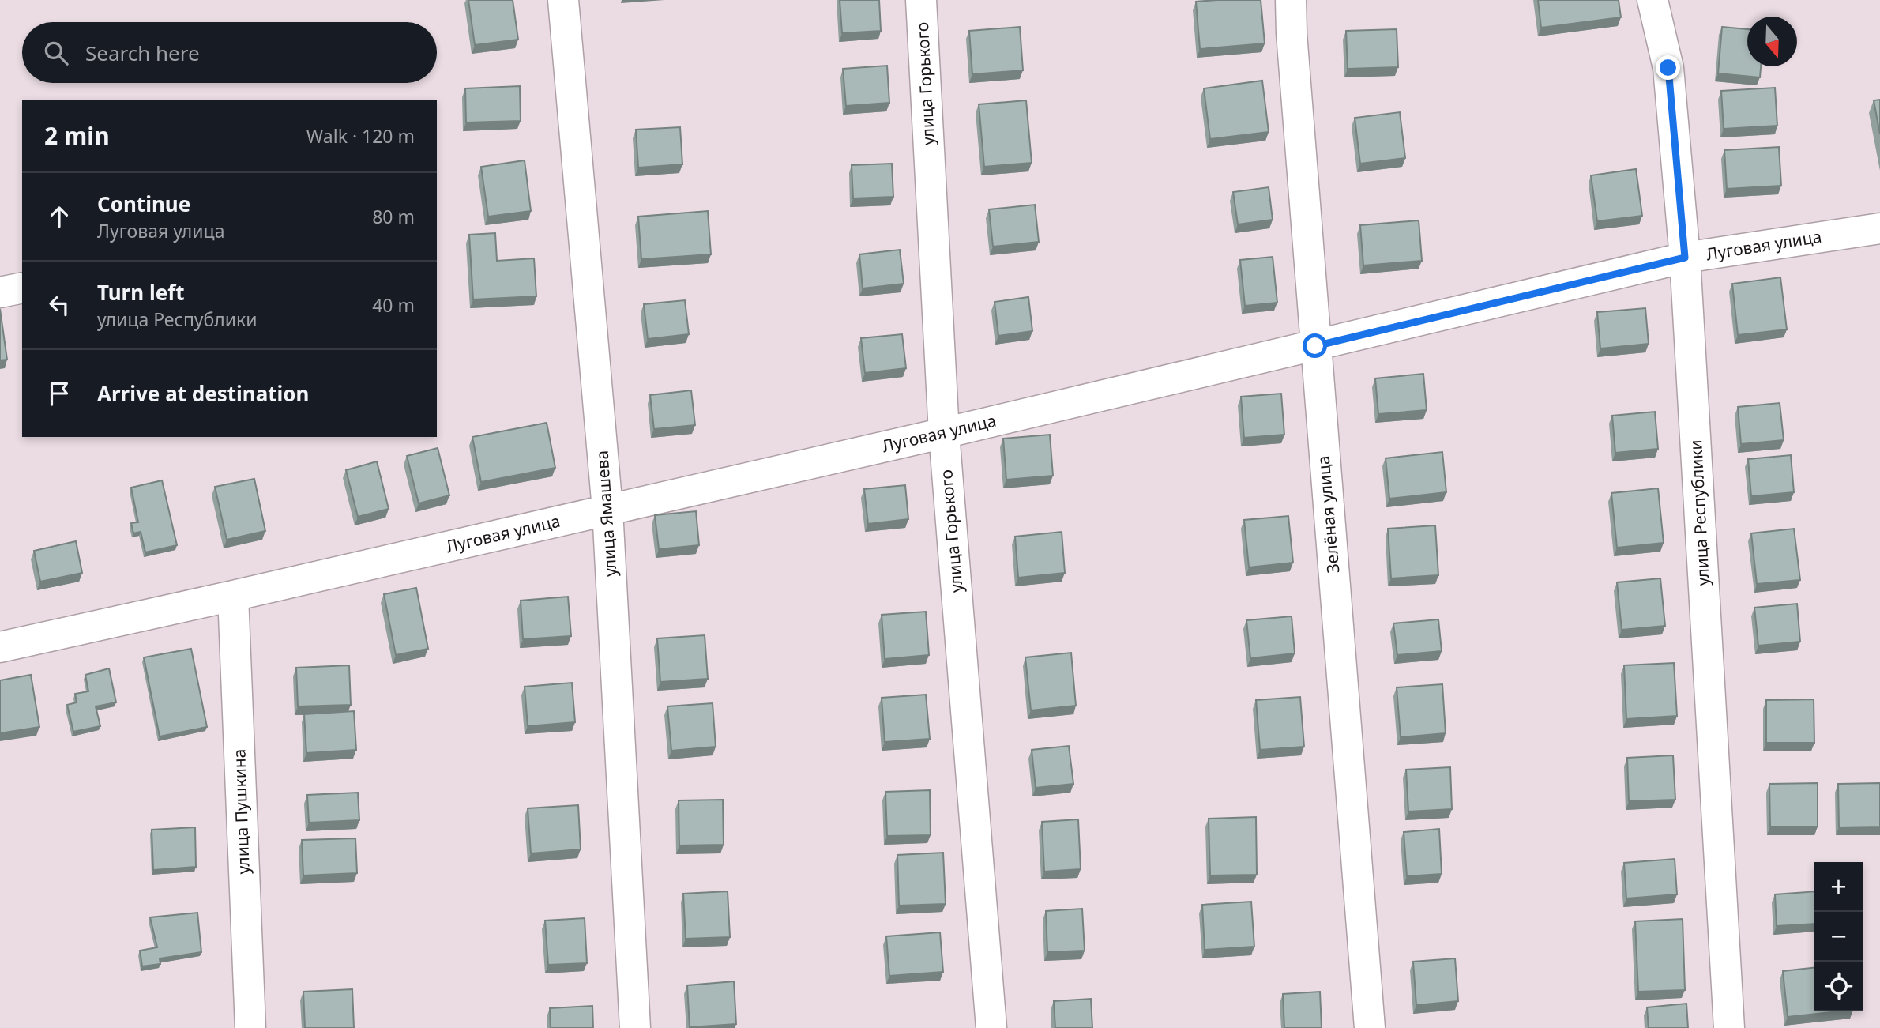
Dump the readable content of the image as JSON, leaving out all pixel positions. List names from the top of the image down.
{
  "streets": {
    "street": [
      "улица Горького",
      "Луговая улица",
      "улица Республики",
      "улица Ямашева",
      "Зелёная улица",
      "улица Пушкина"
    ]
  },
  "crossings": [
    ["улица Горького", "Луговая улица"],
    ["Луговая улица", "улица Республики"],
    ["Луговая улица", "улица Ямашева"],
    ["Луговая улица", "Зелёная улица"],
    ["Луговая улица", "улица Пушкина"]
  ],
  "north": "bottom",
  "page": {
    "search": "Search here",
    "heading": ["2 min", "Walk · 120 m"],
    "list": [
      ["Continue", "Луговая улица", "80 m"],
      ["Turn left", "улица Республики", "40 m"],
      "Arrive at destination"
    ],
    "map_buttons": ["+", "−"]
  }
}
